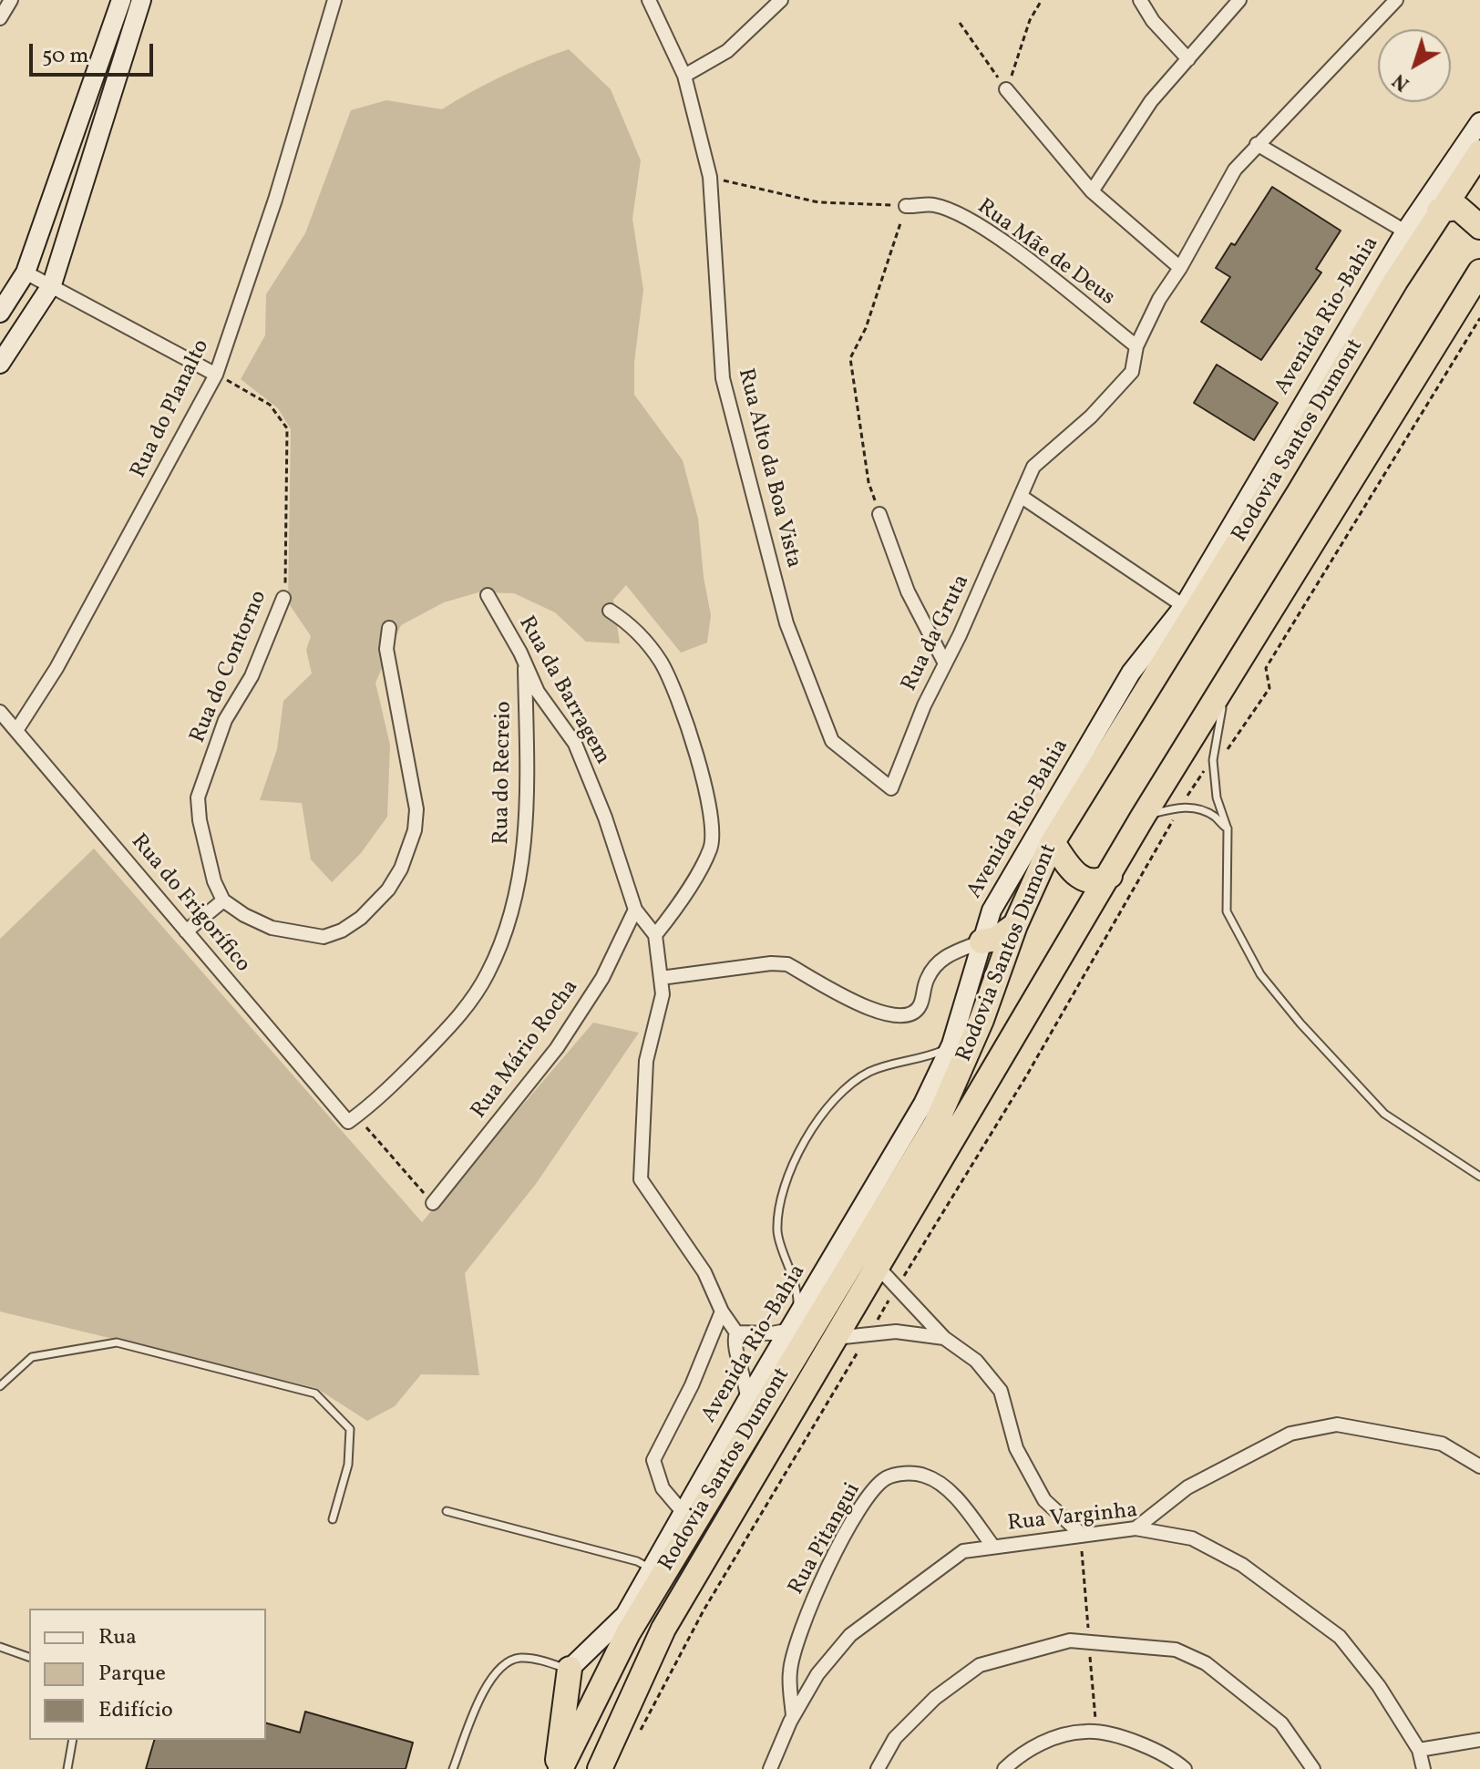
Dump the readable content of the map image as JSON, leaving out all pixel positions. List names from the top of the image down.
{
  "streets": {
    "highway": ["Rodovia Santos Dumont"],
    "street": [
      "Rua Mãe de Deus",
      "Avenida Rio-Bahia",
      "Rua do Planalto",
      "Rua Alto da Boa Vista",
      "Rua da Gruta",
      "Rua do Contorno",
      "Rua da Barragem",
      "Rua do Recreio",
      "Rua do Frigorífico",
      "Rua Mário Rocha",
      "Rua Varginha",
      "Rua Pitangui"
    ]
  },
  "crossings": [
    ["Rua Mãe de Deus", "Rua da Gruta"],
    ["Avenida Rio-Bahia", "Rodovia Santos Dumont"],
    ["Rua do Planalto", "Rua do Contorno"],
    ["Rua do Planalto", "Rua do Frigorífico"],
    ["Rua Alto da Boa Vista", "Rua da Gruta"],
    ["Rua da Barragem", "Rua do Recreio"],
    ["Rua da Barragem", "Rua Mário Rocha"],
    ["Rua do Recreio", "Rua do Frigorífico"],
    ["Rua Varginha", "Rua Pitangui"]
  ],
  "legend": ["Rua", "Parque", "Edifício"],
  "scale_bar": "50 m",
  "north": "bottom left"
}
